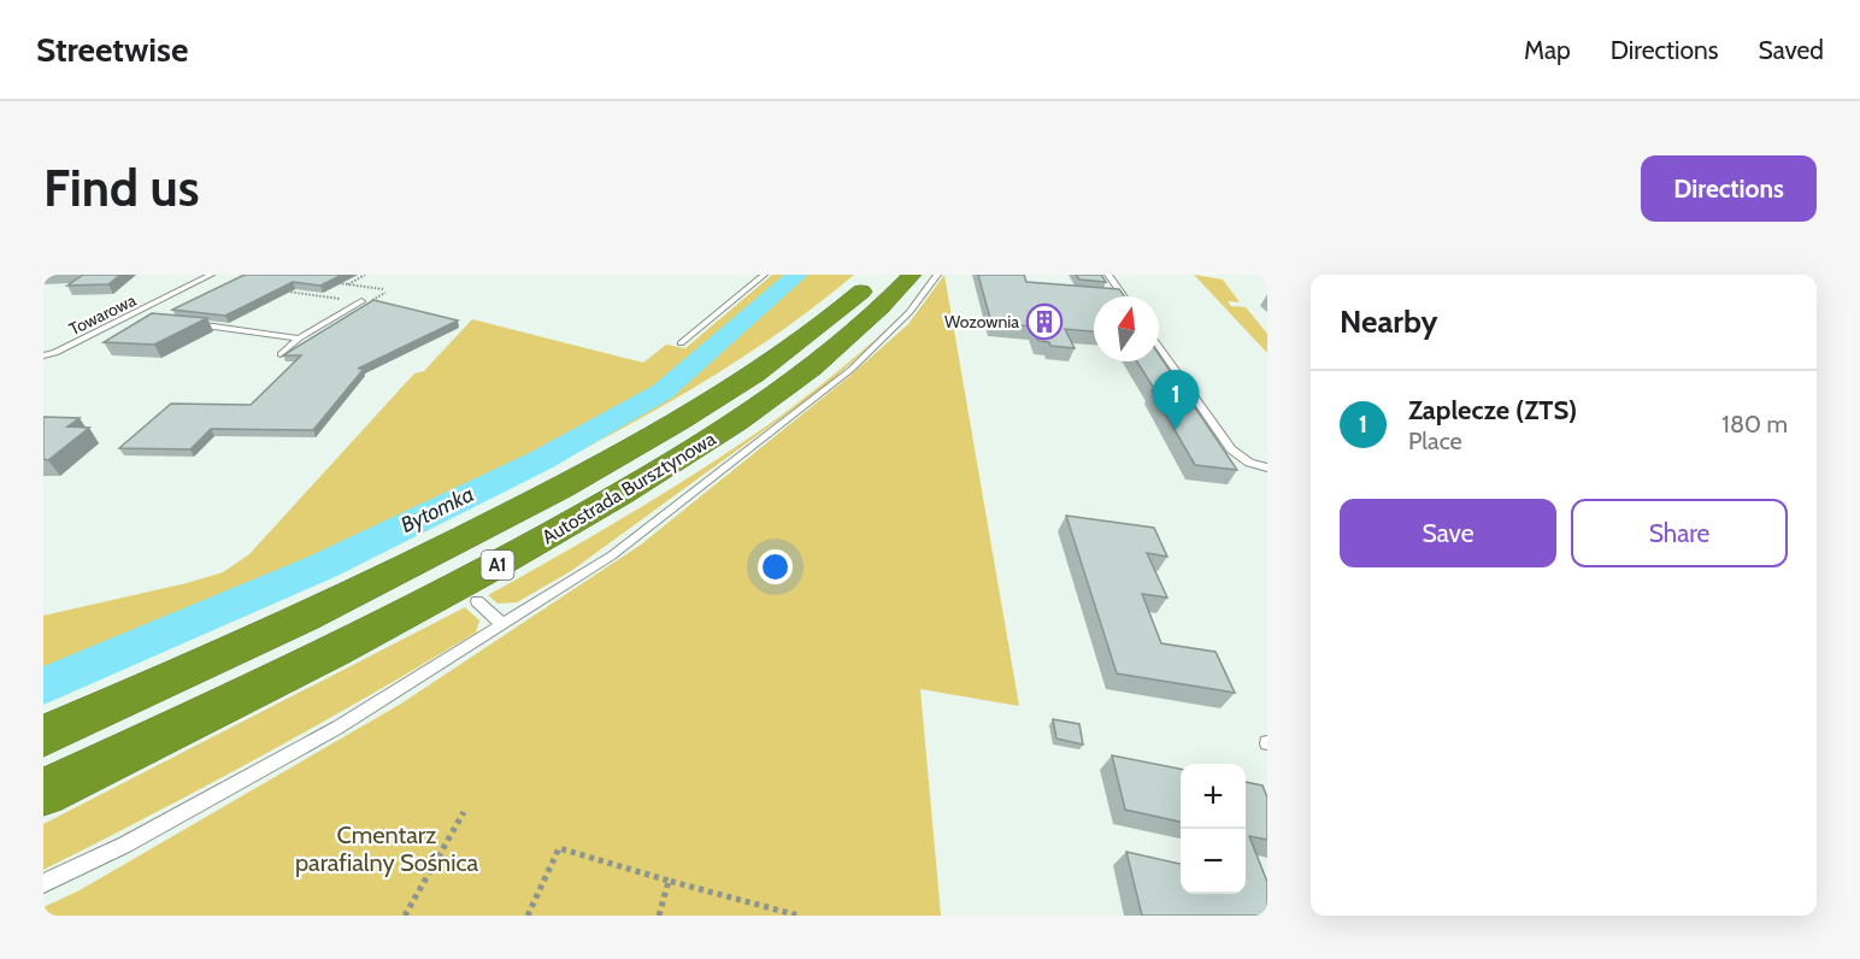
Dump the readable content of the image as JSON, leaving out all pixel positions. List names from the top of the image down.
{
  "streets": {
    "highway": ["Autostrada Bursztynowa", "A1"],
    "lane": ["Towarowa"]
  },
  "water": ["Bytomka"],
  "parks": ["Cmentarz parafialny Sośnica"],
  "places": {
    "building": ["Wozownia"]
  },
  "north": "top",
  "page": {
    "header": "Streetwise",
    "nav": ["Map", "Directions", "Saved"],
    "buttons": [
      "Directions",
      ["Save", "Share"]
    ],
    "title": "Find us",
    "heading": "Nearby",
    "list": [
      {
        "mark": "1",
        "name": "Zaplecze (ZTS)",
        "note": "Place",
        "value": "180 m"
      }
    ],
    "pins": "1",
    "map_buttons": ["+", "−"]
  }
}
